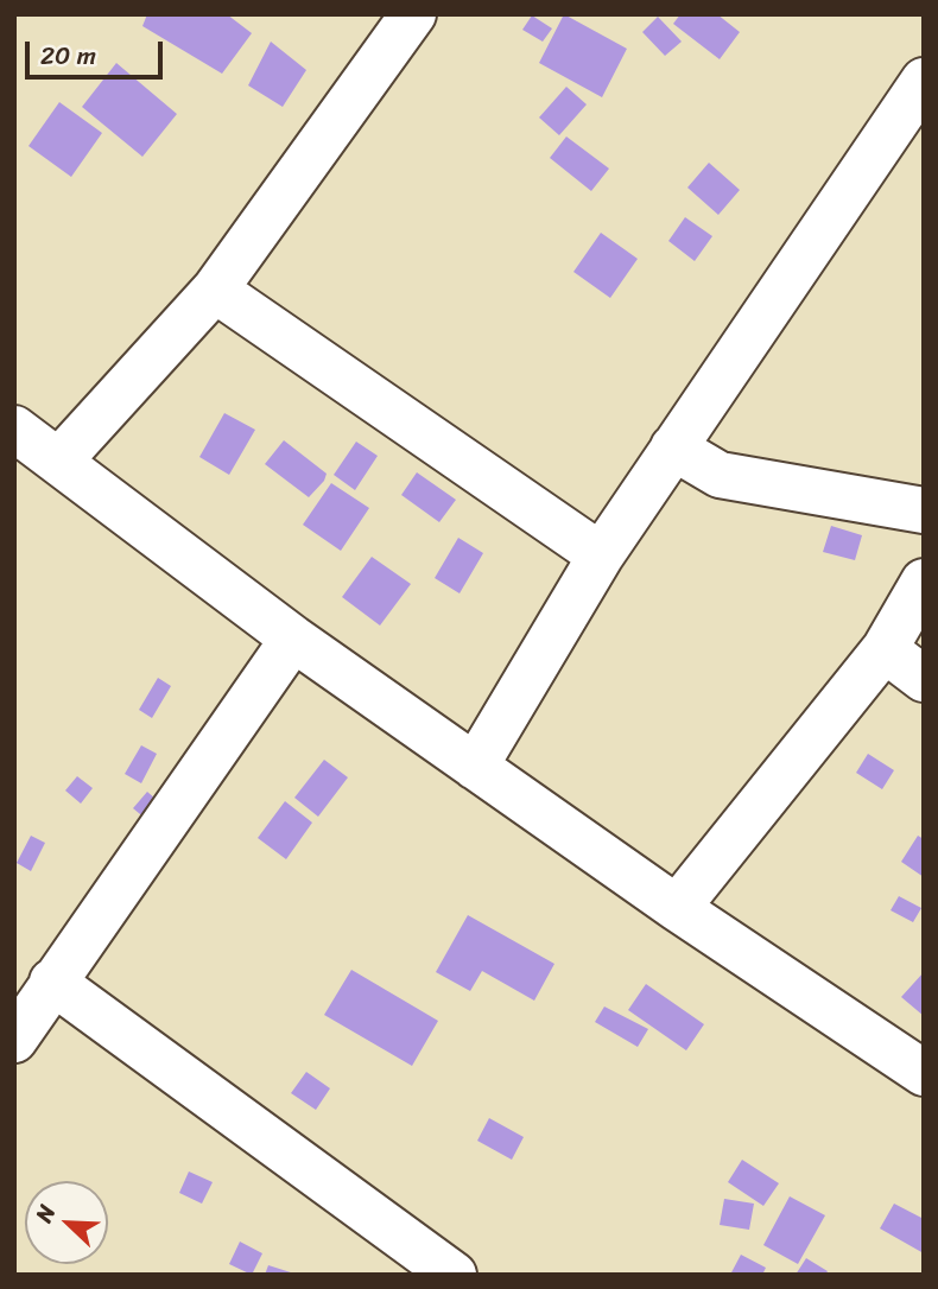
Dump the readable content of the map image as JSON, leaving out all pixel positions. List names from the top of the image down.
{
  "scale_bar": "20 m",
  "north": "top left"
}
